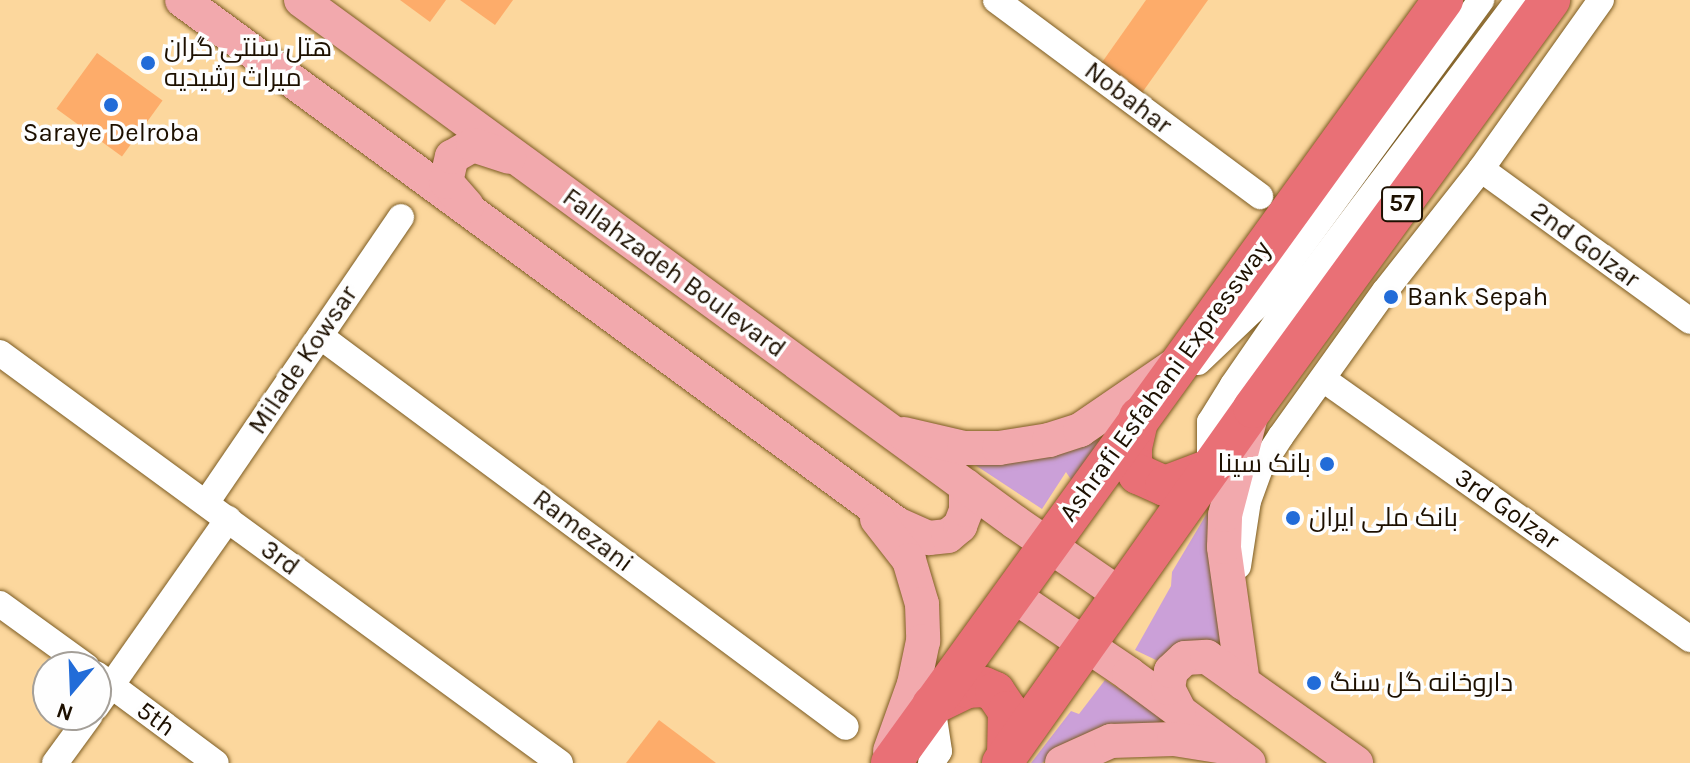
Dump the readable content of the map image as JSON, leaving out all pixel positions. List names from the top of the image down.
{
  "streets": {
    "highway": ["57", "Ashrafi Esfahani Expressway"],
    "main road": ["Fallahzadeh Boulevard"],
    "street": [
      "Nobahar",
      "2nd Golzar",
      "Milade Kowsar",
      "3rd Golzar",
      "Ramezani",
      "3rd",
      "5th"
    ]
  },
  "crossings": [
    ["57", "Fallahzadeh Boulevard"],
    ["Fallahzadeh Boulevard", "Ashrafi Esfahani Expressway"],
    ["Milade Kowsar", "Ramezani"],
    ["Milade Kowsar", "3rd"]
  ],
  "places": [
    "هتل سنتی گران میراث رشیدیه",
    "Saraye Delroba",
    "Bank Sepah",
    "بانک سینا",
    "بانک ملی ایران",
    "داروخانه گل سنگ"
  ],
  "north": "bottom"
}
